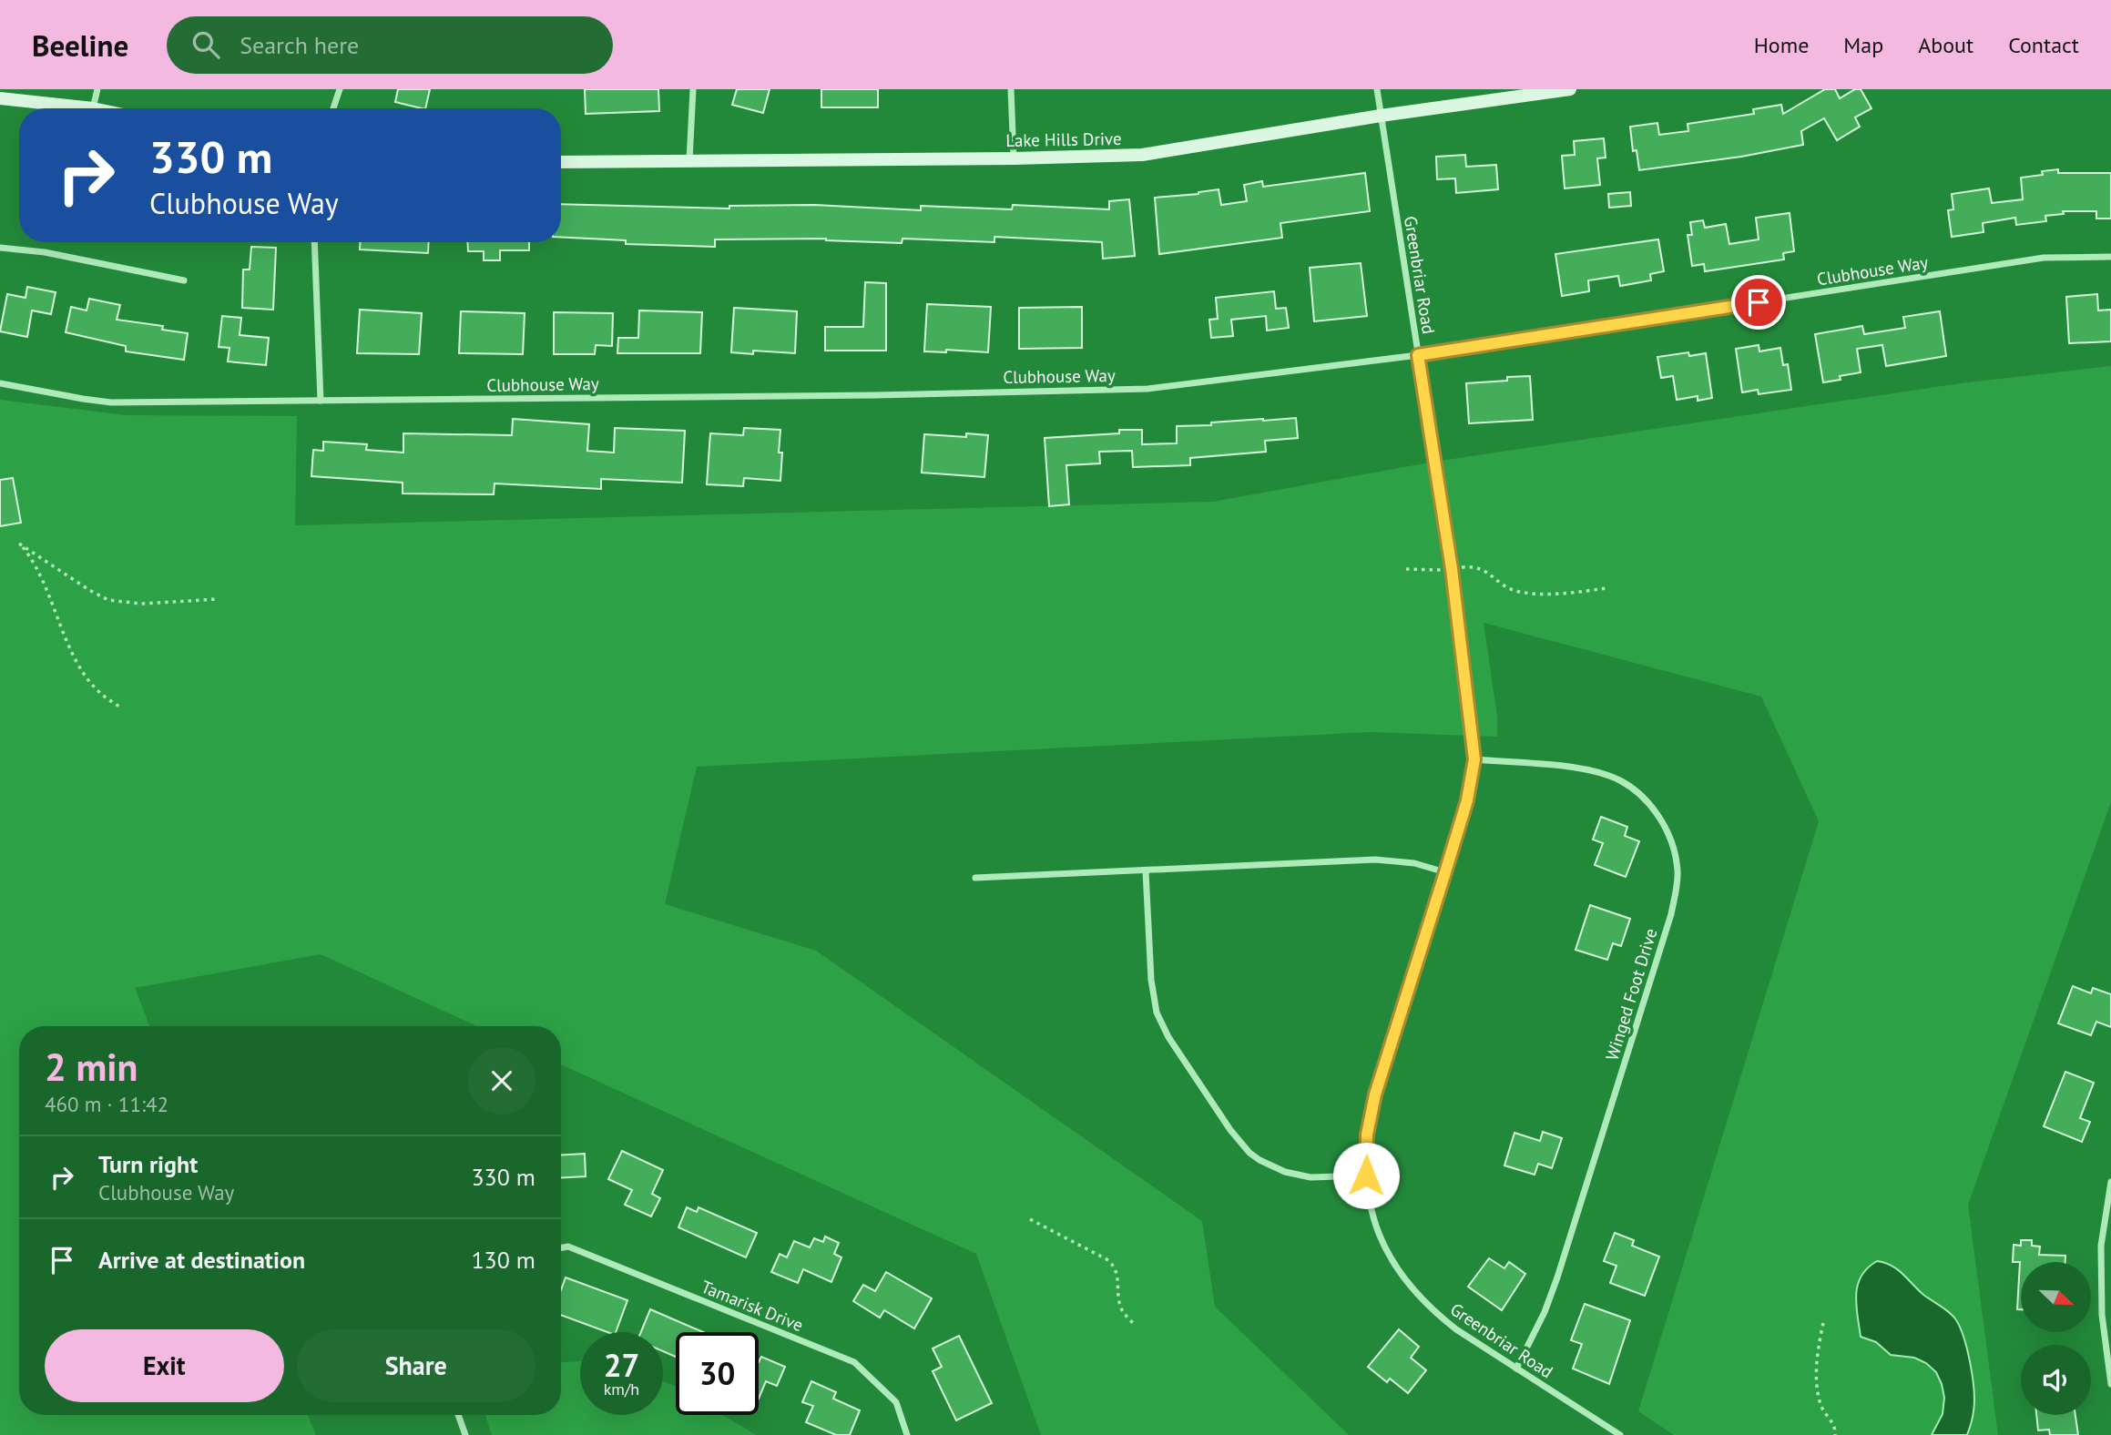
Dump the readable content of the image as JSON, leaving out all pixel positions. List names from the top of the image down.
{
  "streets": {
    "street": [
      "Lake Hills Drive",
      "Clubhouse Way",
      "Greenbriar Road",
      "Winged Foot Drive",
      "Tamarisk Drive"
    ]
  },
  "crossings": [
    ["Lake Hills Drive", "Greenbriar Road"],
    ["Clubhouse Way", "Greenbriar Road"],
    ["Greenbriar Road", "Winged Foot Drive"]
  ],
  "north": "bottom right",
  "page": {
    "header": "Beeline",
    "search": "Search here",
    "nav": [
      "Home",
      "Map",
      "About",
      "Contact"
    ],
    "turn": ["330 m", "Clubhouse Way"],
    "heading": ["2 min", "460 m · 11:42"],
    "list": [
      {
        "name": "Turn right",
        "note": "Clubhouse Way",
        "value": "330 m"
      },
      {
        "name": "Arrive at destination",
        "value": "130 m"
      }
    ],
    "buttons": ["Exit", "Share"],
    "speed": "27 km/h",
    "limit": "30"
  }
}
